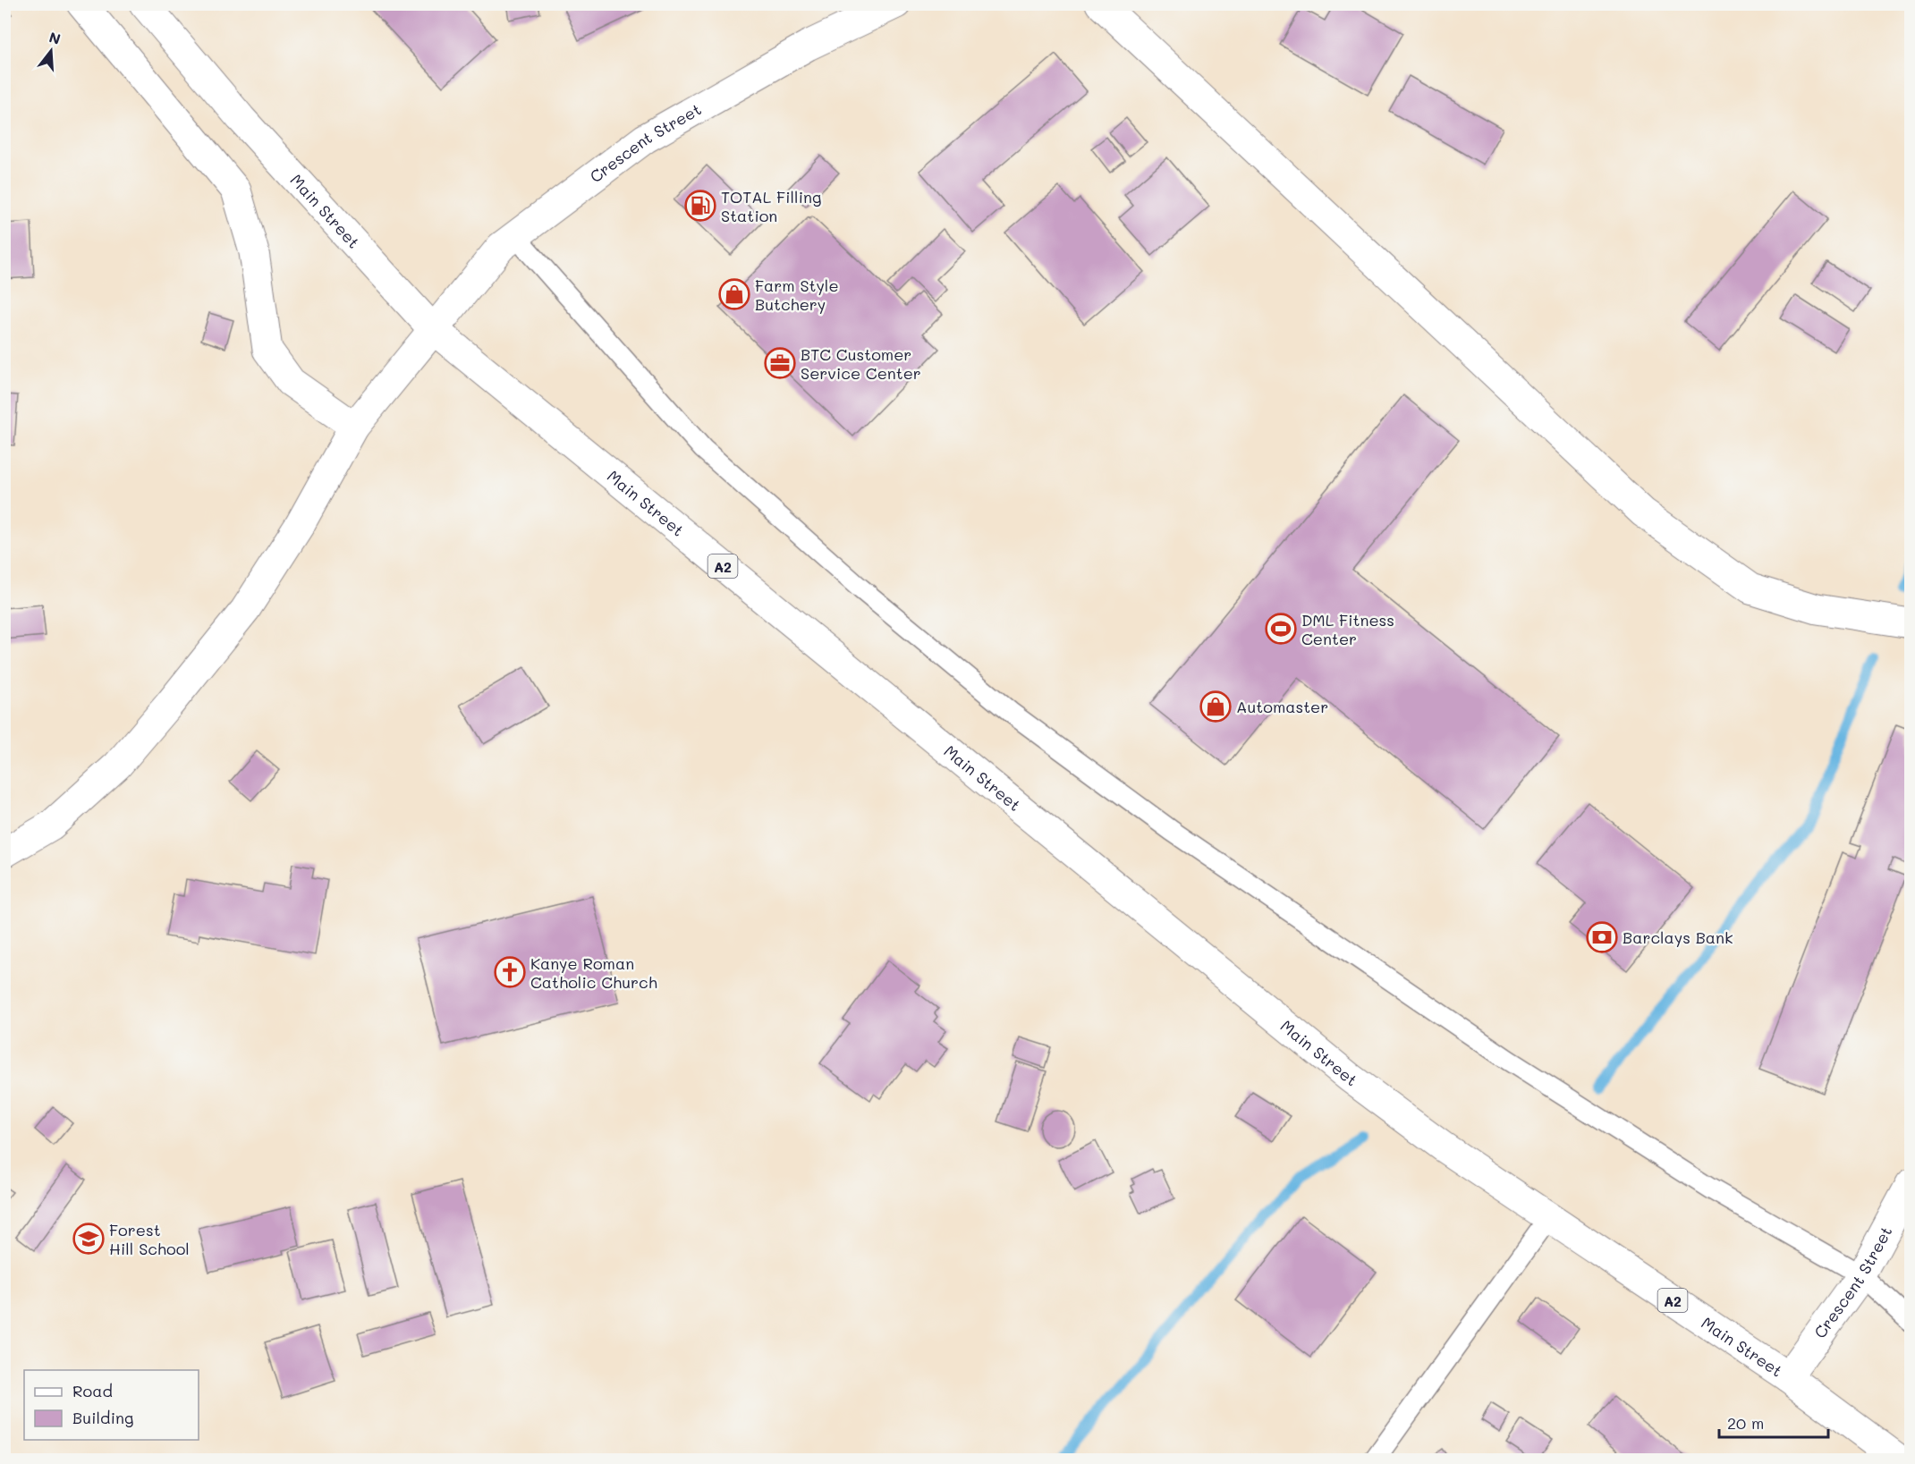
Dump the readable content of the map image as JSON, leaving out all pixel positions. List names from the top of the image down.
{
  "streets": {
    "main road": ["Crescent Street", "Main Street", "A2"]
  },
  "crossings": [
    ["Crescent Street", "Main Street"]
  ],
  "places": {
    "fuel station": ["TOTAL Filling Station"],
    "shop": ["Farm Style Butchery", "Automaster"],
    "office": ["BTC Customer Service Center"],
    "sports": ["DML Fitness Center"],
    "bank": ["Barclays Bank"],
    "church": ["Kanye Roman Catholic Church"],
    "school or university": ["Forest Hill School"]
  },
  "legend": ["Road", "Building"],
  "scale_bar": "20 m",
  "north": "top"
}
